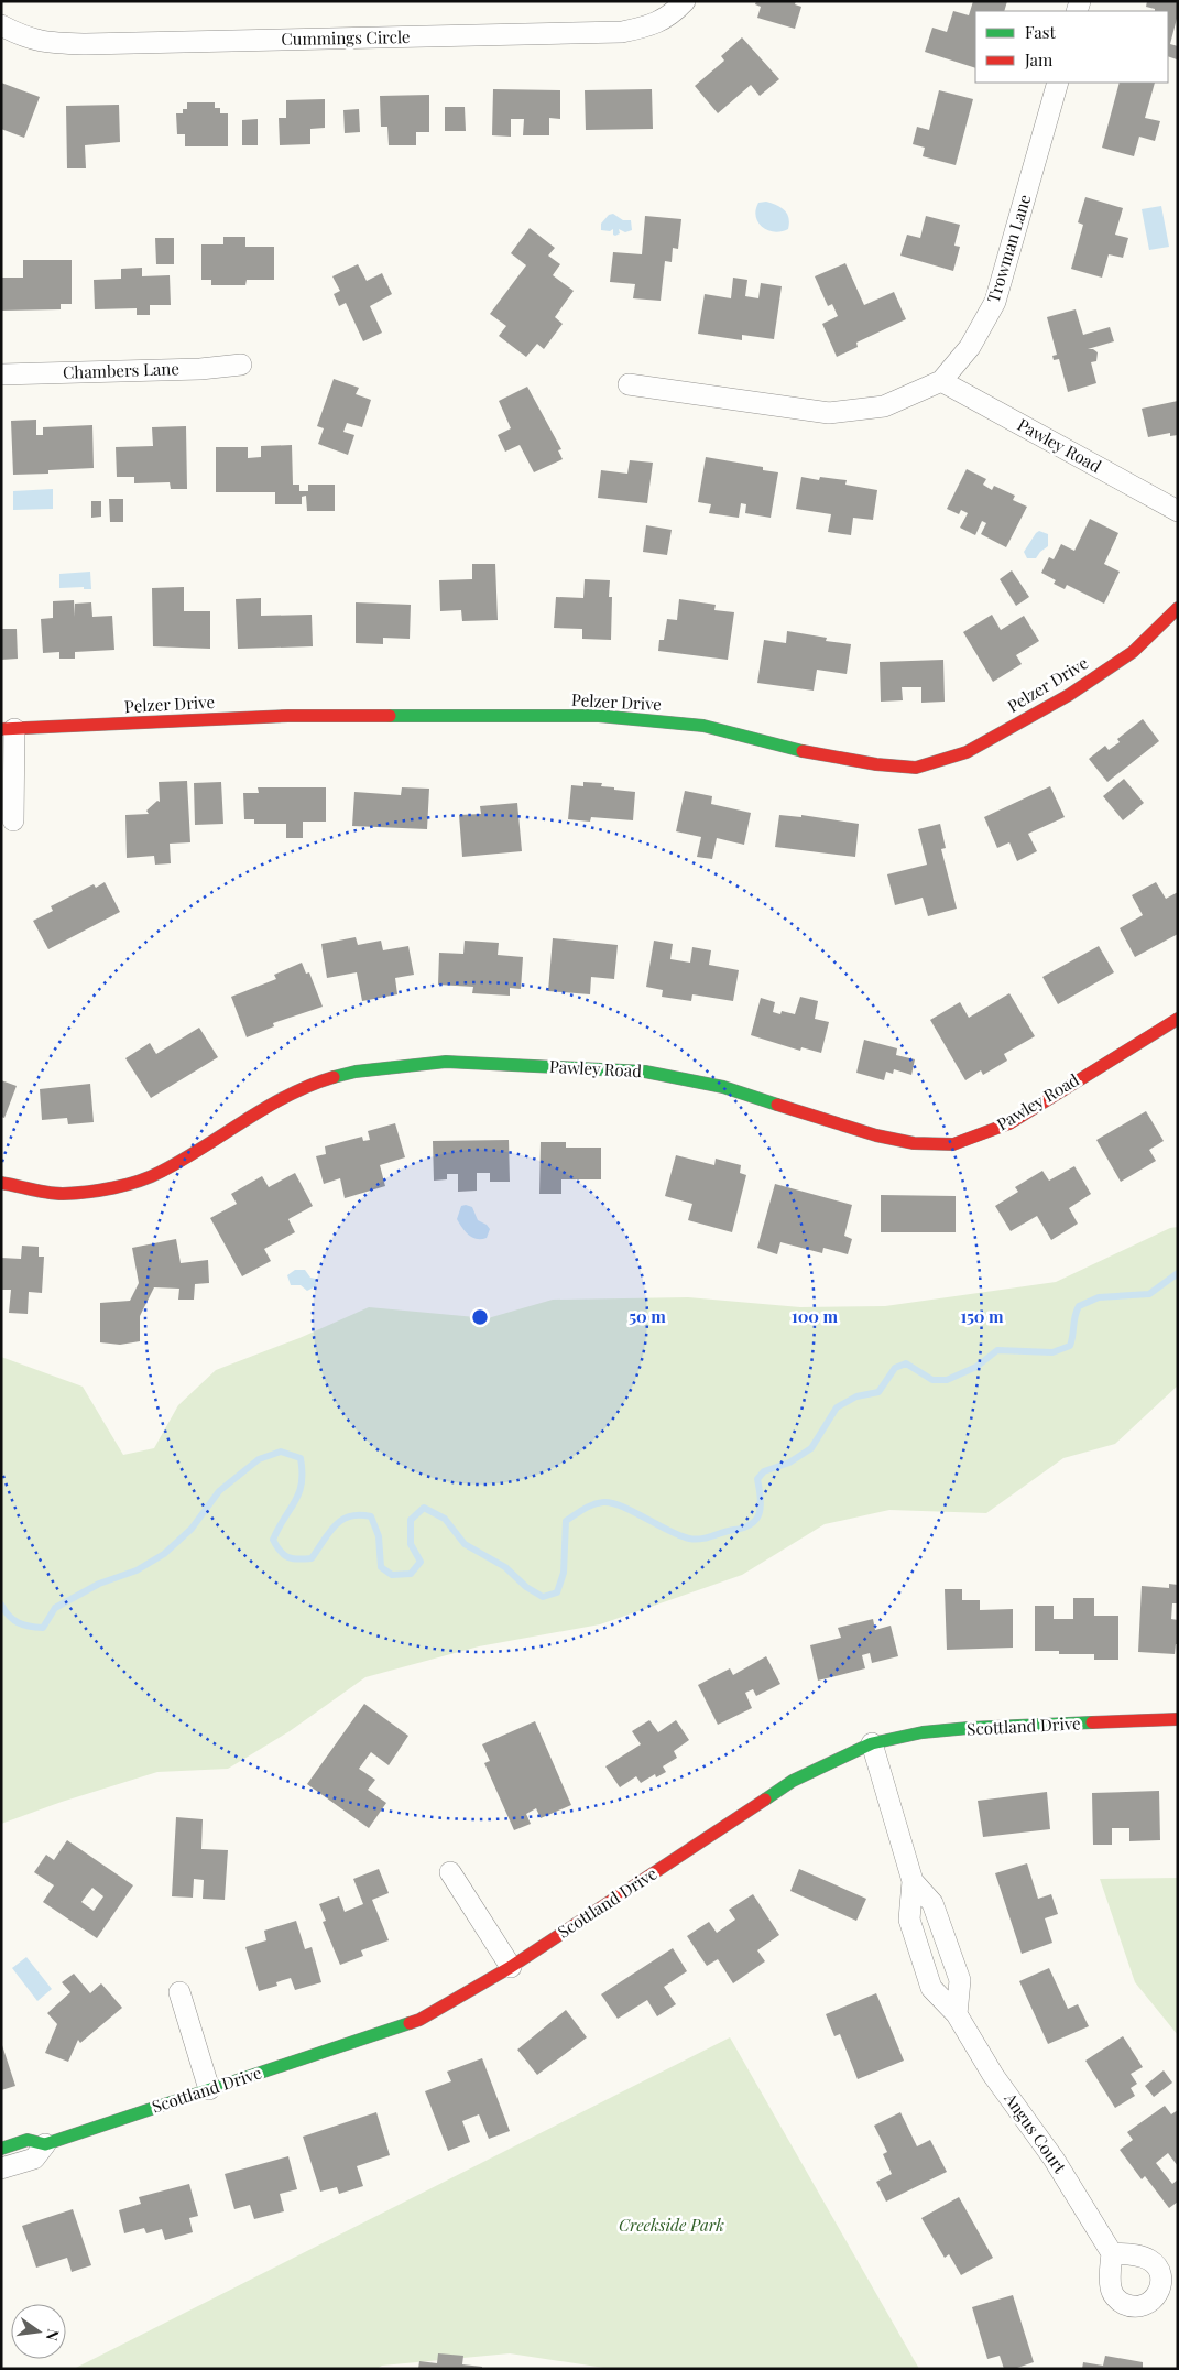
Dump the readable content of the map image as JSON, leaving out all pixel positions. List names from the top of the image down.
{
  "streets": {
    "street": [
      "Cummings Circle",
      "Trowman Lane",
      "Chambers Lane",
      "Pawley Road",
      "Pelzer Drive",
      "Scottland Drive",
      "Angus Court"
    ]
  },
  "crossings": [
    ["Trowman Lane", "Pawley Road"],
    ["Scottland Drive", "Angus Court"]
  ],
  "parks": ["Creekside Park"],
  "legend": ["Fast", "Jam"],
  "north": "right",
  "rings": ["50 m", "100 m", "150 m"]
}
